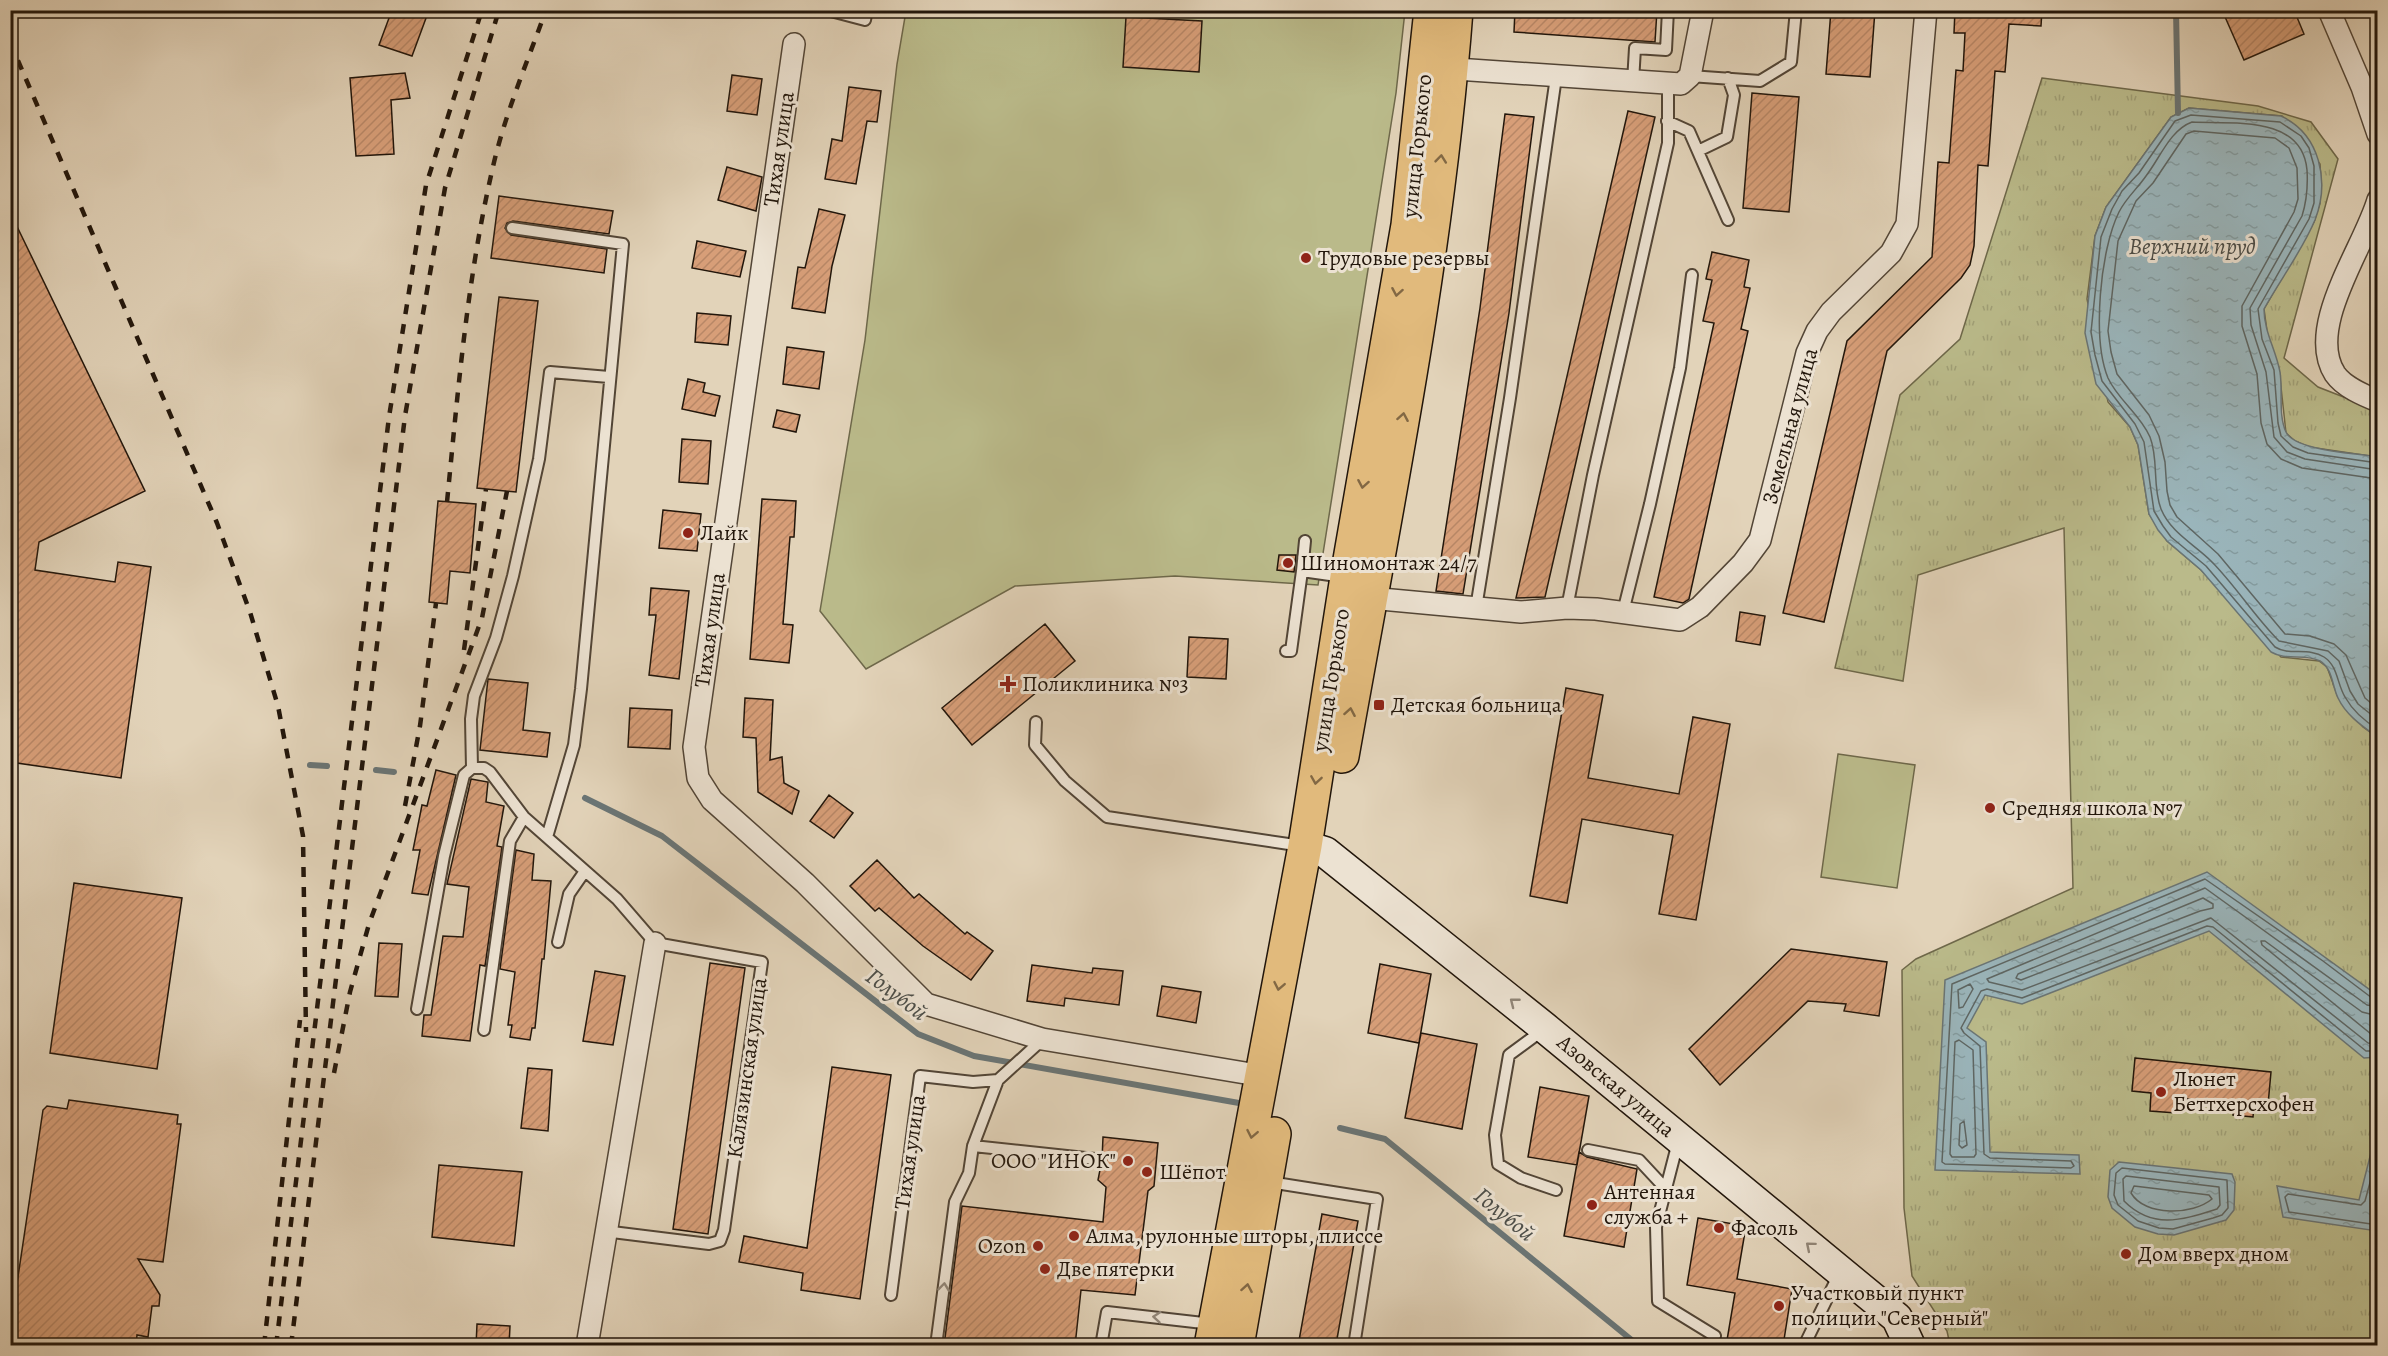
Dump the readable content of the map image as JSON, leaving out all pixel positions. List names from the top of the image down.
{
  "streets": {
    "main road": ["улица Горького", "Азовская улица"],
    "street": ["Тихая улица", "Земельная улица"],
    "lane": ["Калязинская улица"]
  },
  "crossings": [
    ["улица Горького", "Тихая улица"],
    ["улица Горького", "Земельная улица"],
    ["улица Горького", "Азовская улица"]
  ],
  "one_way": ["Азовская улица"],
  "water": ["Верхний пруд", "Голубой"],
  "places": {
    "other": [
      "Трудовые резервы",
      "Лайк",
      "Шиномонтаж 24/7",
      "Средняя школа №7",
      "Люнет Беттхерсхофен",
      "ООО \"ИНОК\"",
      "Шёпот",
      "Антенная служба +",
      "Фасоль",
      "Алма, рулонные шторы, плиссе",
      "Ozon",
      "Дом вверх дном",
      "Две пятерки",
      "Участковый пункт полиции \"Северный\""
    ],
    "health": ["Поликлиника №3"],
    "transit": ["Детская больница"]
  }
}
